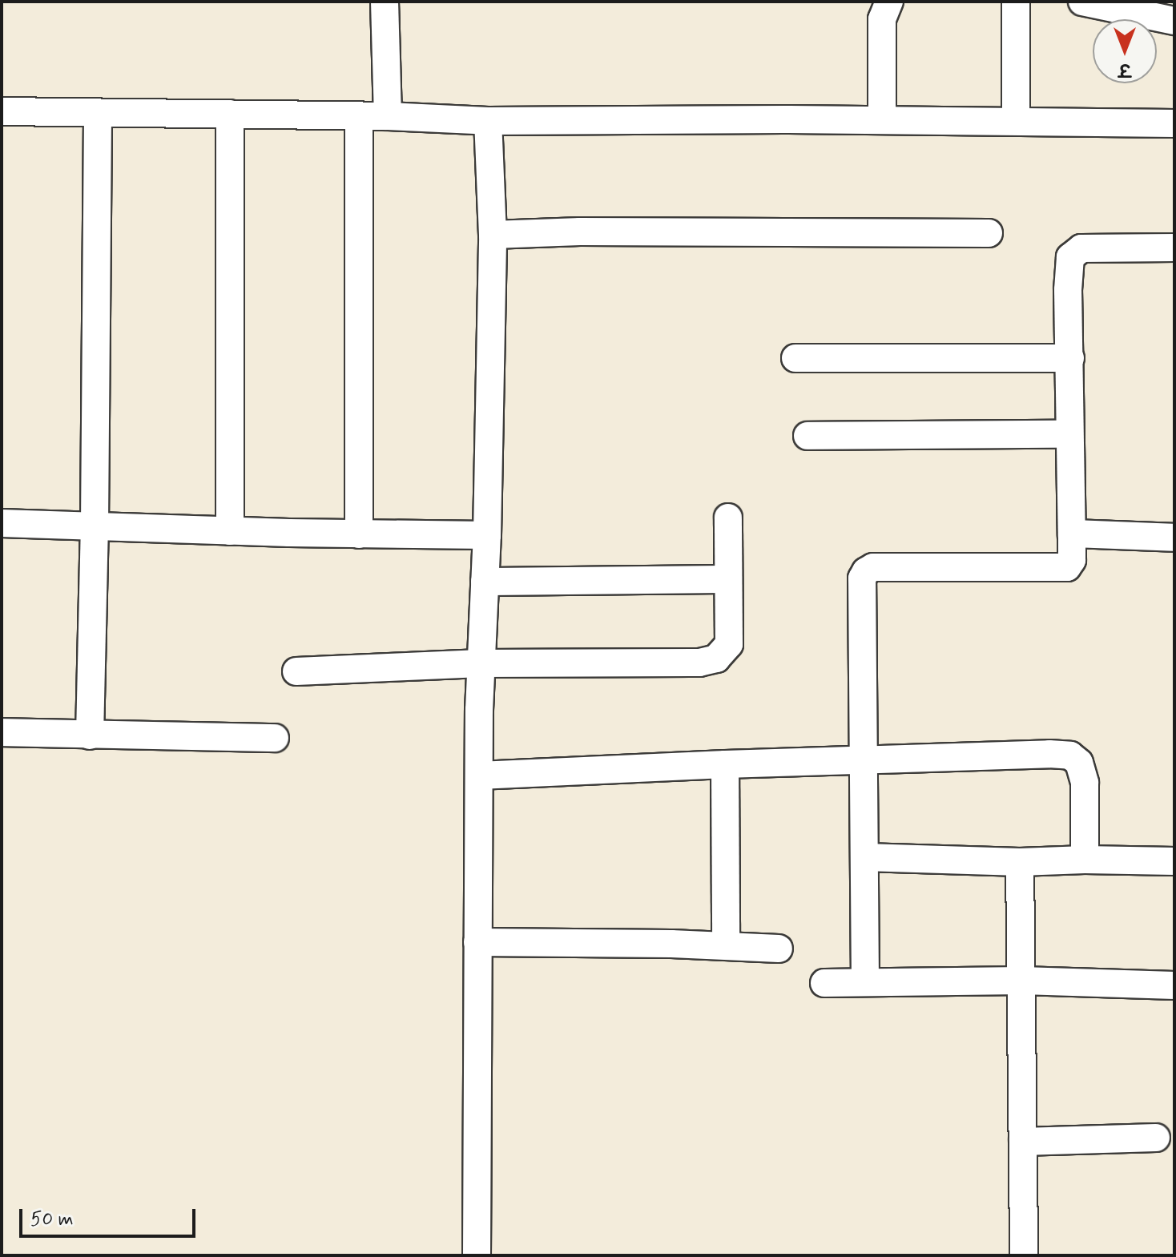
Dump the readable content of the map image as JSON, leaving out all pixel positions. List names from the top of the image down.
{
  "scale_bar": "50 m",
  "north": "bottom"
}
